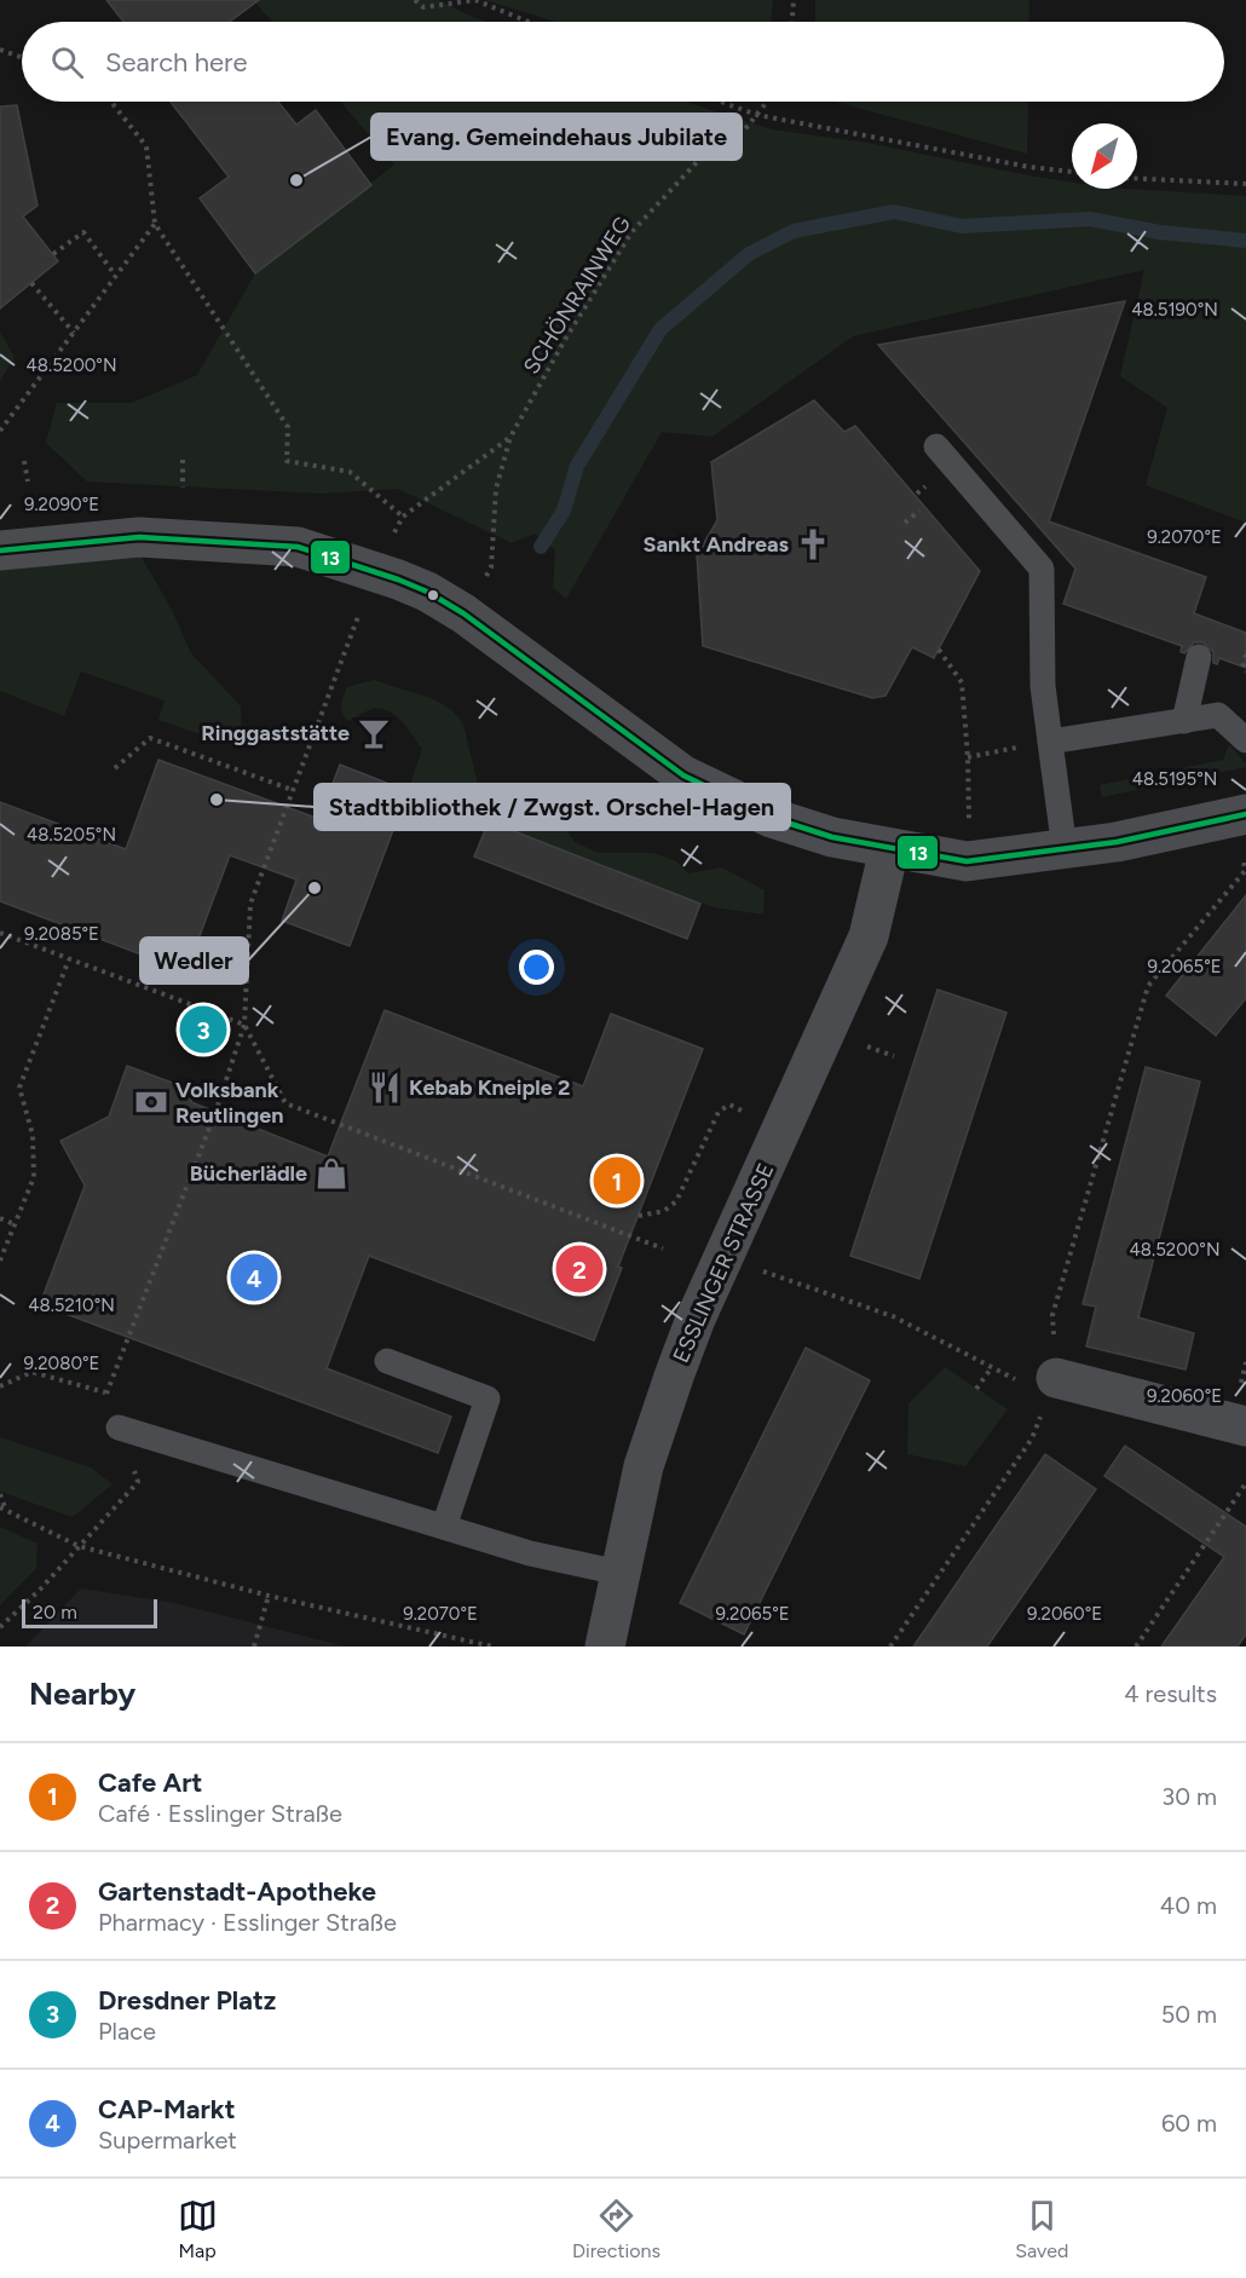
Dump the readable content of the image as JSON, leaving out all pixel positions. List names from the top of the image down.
{
  "streets": {
    "street": ["ESSLINGER STRASSE"],
    "path": ["SCHÖNRAINWEG"]
  },
  "places": {
    "other": ["Evang. Gemeindehaus Jubilate", "Stadtbibliothek / Zwgst. Orschel-Hagen", "Wedler"],
    "church": ["Sankt Andreas"],
    "bar": ["Ringgaststätte"],
    "restaurant": ["Kebab Kneiple 2"],
    "bank": ["Volksbank Reutlingen"],
    "shop": ["Bücherlädle"]
  },
  "lines": ["transit line 13"],
  "scale_bar": "20 m",
  "north": "bottom left",
  "page": {
    "search": "Search here",
    "pins": [
      "3",
      "1",
      "2",
      "4"
    ],
    "scale": "20 m",
    "heading": ["Nearby", "4 results"],
    "list": [
      {
        "mark": "1",
        "name": "Cafe Art",
        "note": "Café · Esslinger Straße",
        "value": "30 m"
      },
      {
        "mark": "2",
        "name": "Gartenstadt-Apotheke",
        "note": "Pharmacy · Esslinger Straße",
        "value": "40 m"
      },
      {
        "mark": "3",
        "name": "Dresdner Platz",
        "note": "Place",
        "value": "50 m"
      },
      {
        "mark": "4",
        "name": "CAP-Markt",
        "note": "Supermarket",
        "value": "60 m"
      }
    ],
    "nav": ["Map", "Directions", "Saved"]
  },
  "coordinates": [
    "48.5190°N",
    "48.5200°N",
    "9.2090°E",
    "9.2070°E",
    "48.5195°N",
    "48.5205°N",
    "9.2085°E",
    "9.2065°E",
    "48.5210°N",
    "9.2080°E",
    "9.2060°E"
  ]
}
